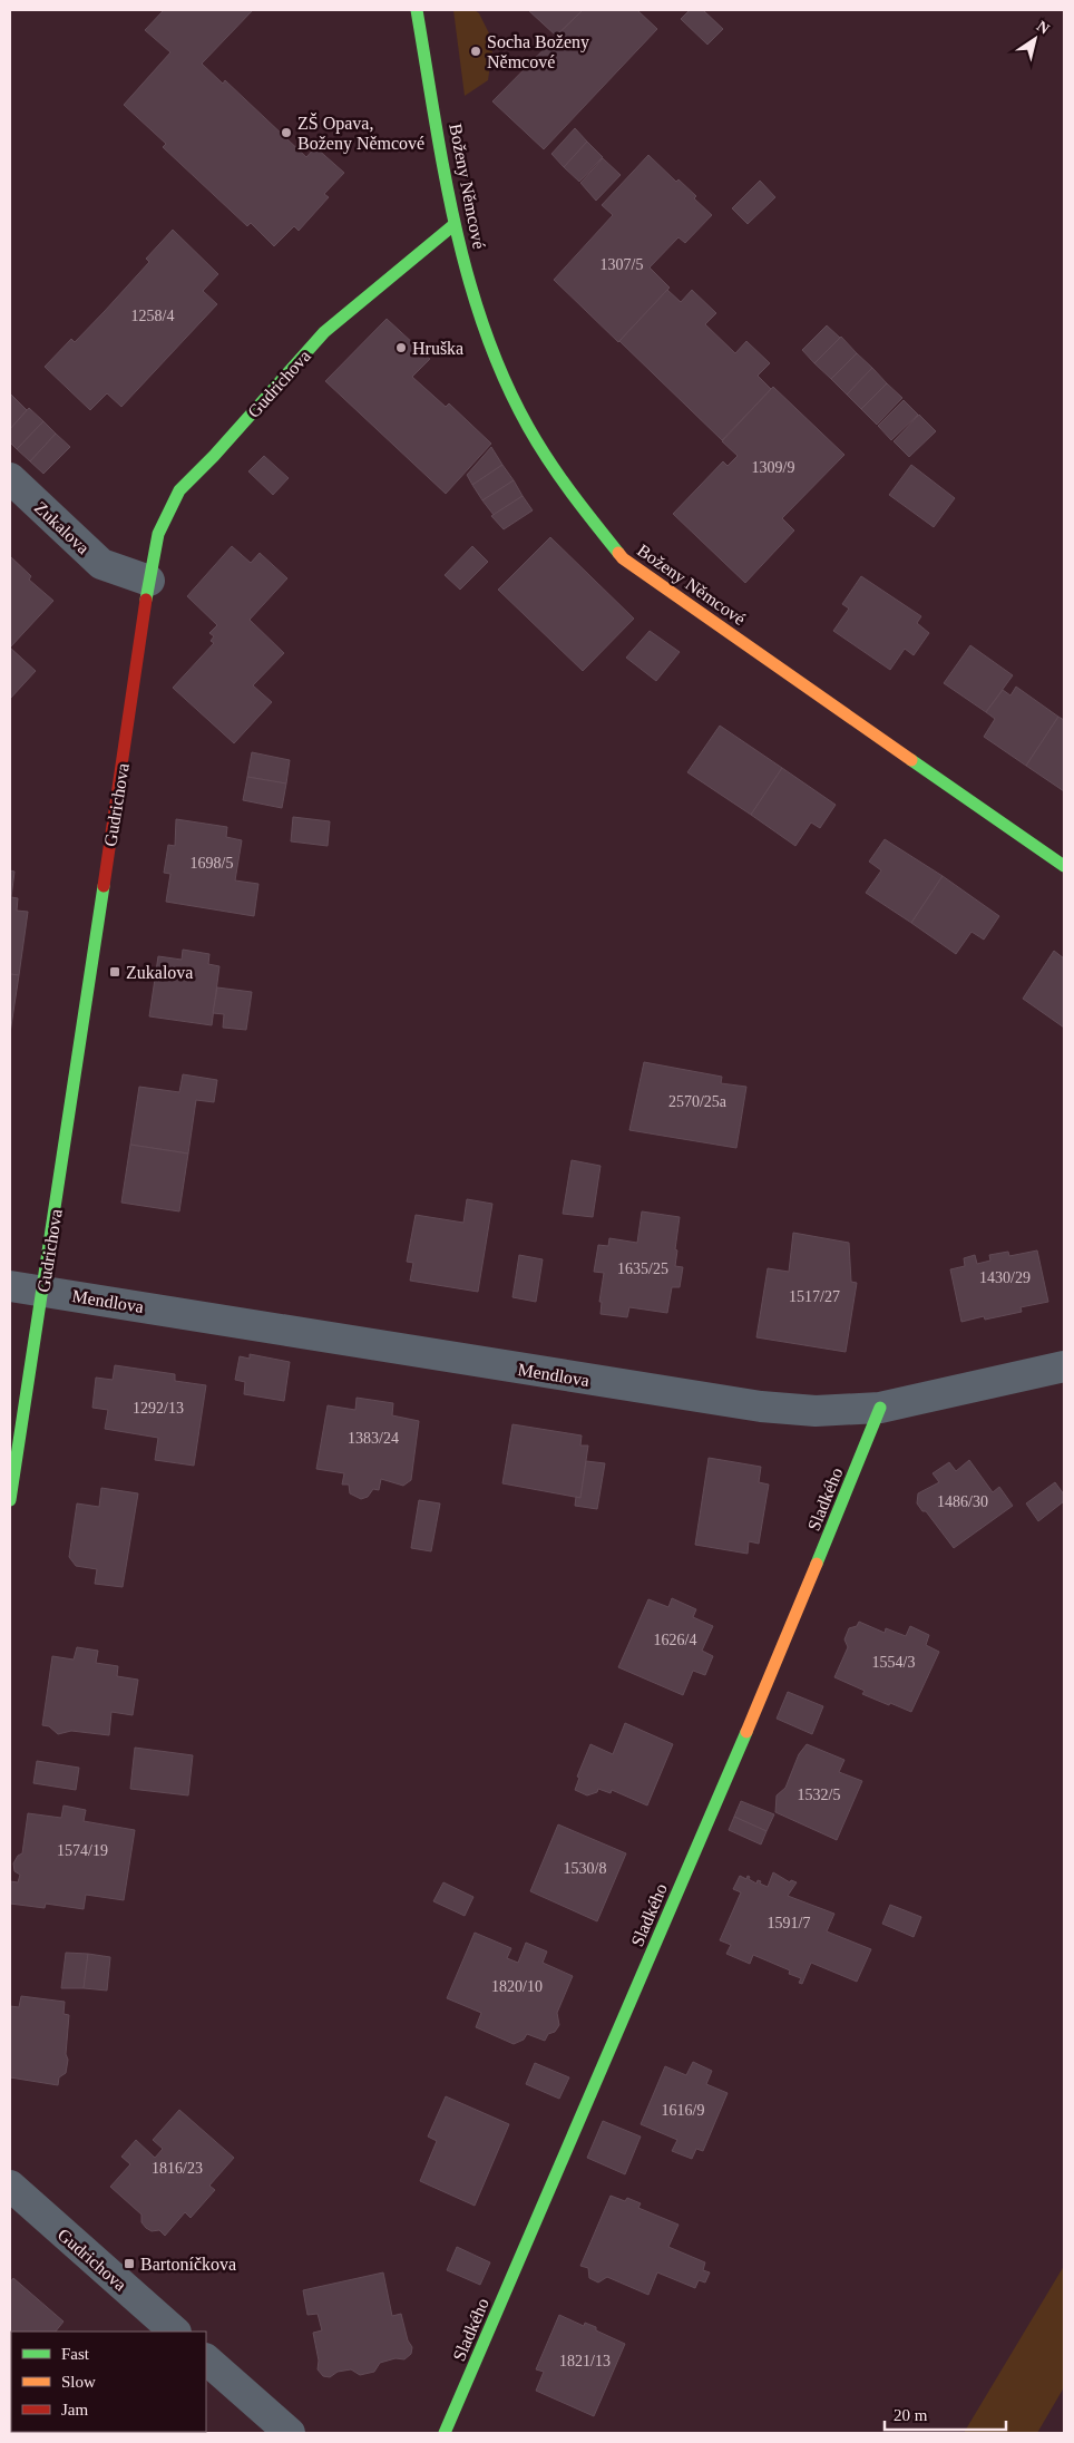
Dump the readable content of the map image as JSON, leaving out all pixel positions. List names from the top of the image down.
{
  "streets": {
    "street": [
      "Boženy Němcové",
      "Gudrichova",
      "Zukalova",
      "Mendlova",
      "Sladkého"
    ]
  },
  "crossings": [
    ["Boženy Němcové", "Gudrichova"],
    ["Gudrichova", "Zukalova"],
    ["Gudrichova", "Mendlova"],
    ["Mendlova", "Sladkého"]
  ],
  "places": {
    "other": ["Socha Boženy Němcové", "ZŠ Opava, Boženy Němcové", "Hruška"],
    "transit": ["Zukalova", "Bartoníčkova"]
  },
  "house_numbers": [
    "1307/5",
    "1258/4",
    "1309/9",
    "1698/5",
    "2570/25a",
    "1635/25",
    "1430/29",
    "1517/27",
    "1292/13",
    "1383/24",
    "1486/30",
    "1626/4",
    "1554/3",
    "1532/5",
    "1574/19",
    "1530/8",
    "1591/7",
    "1820/10",
    "1616/9",
    "1816/23",
    "1821/13"
  ],
  "legend": ["Fast", "Slow", "Jam"],
  "scale_bar": "20 m",
  "north": "top right"
}
